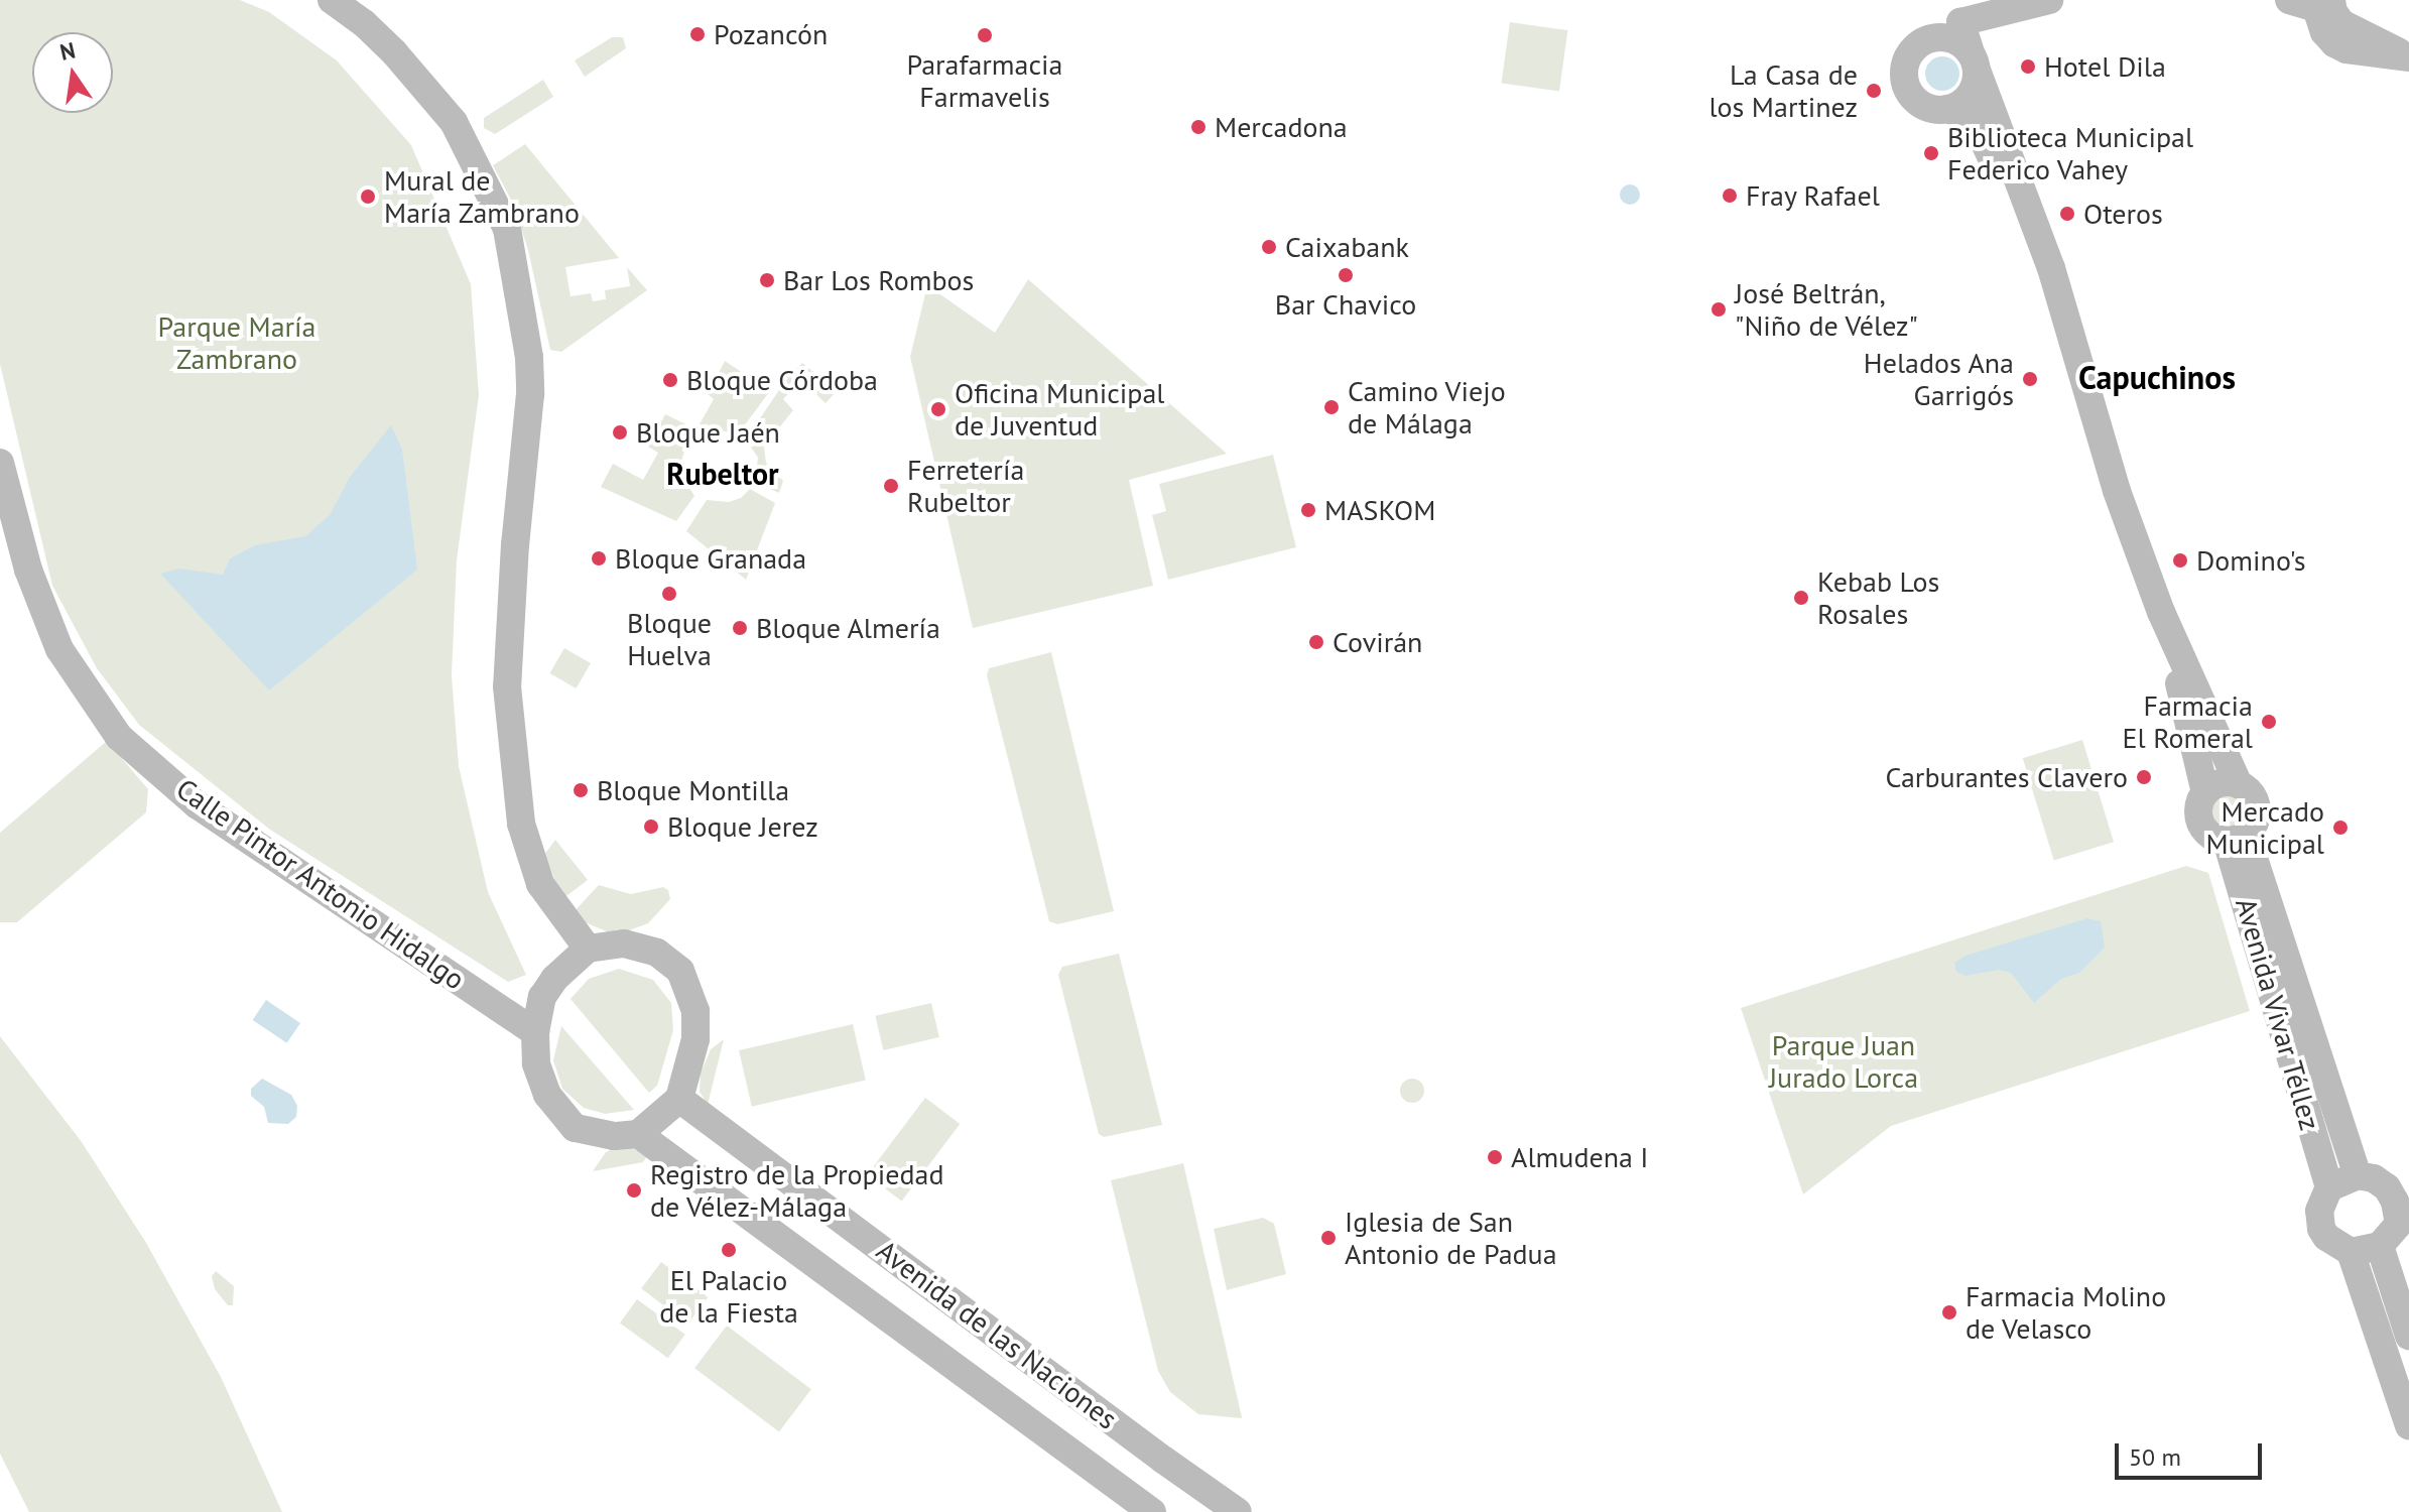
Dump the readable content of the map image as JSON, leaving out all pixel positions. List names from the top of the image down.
{
  "streets": {
    "street": ["Calle Pintor Antonio Hidalgo", "Avenida Vivar Téllez", "Avenida de las Naciones"]
  },
  "crossings": [
    ["Calle Pintor Antonio Hidalgo", "Avenida de las Naciones"]
  ],
  "districts": ["Capuchinos", "Rubeltor"],
  "parks": ["Parque María Zambrano", "Parque Juan Jurado Lorca"],
  "places": [
    "Pozancón",
    "Parafarmacia Farmavelis",
    "Hotel Dila",
    "La Casa de los Martinez",
    "Mercadona",
    "Biblioteca Municipal Federico Vahey",
    "Fray Rafael",
    "Mural de María Zambrano",
    "Oteros",
    "Caixabank",
    "Bar Chavico",
    "Bar Los Rombos",
    "José Beltrán, \"Niño de Vélez\"",
    "Helados Ana Garrigós",
    "Bloque Córdoba",
    "Camino Viejo de Málaga",
    "Oficina Municipal de Juventud",
    "Bloque Jaén",
    "Ferretería Rubeltor",
    "MASKOM",
    "Bloque Granada",
    "Domino's",
    "Bloque Huelva",
    "Kebab Los Rosales",
    "Bloque Almería",
    "Covirán",
    "Farmacia El Romeral",
    "Carburantes Clavero",
    "Bloque Montilla",
    "Bloque Jerez",
    "Mercado Municipal",
    "Almudena I",
    "Registro de la Propiedad de Vélez-Málaga",
    "Iglesia de San Antonio de Padua",
    "El Palacio de la Fiesta",
    "Farmacia Molino de Velasco"
  ],
  "scale_bar": "50 m",
  "north": "top"
}
